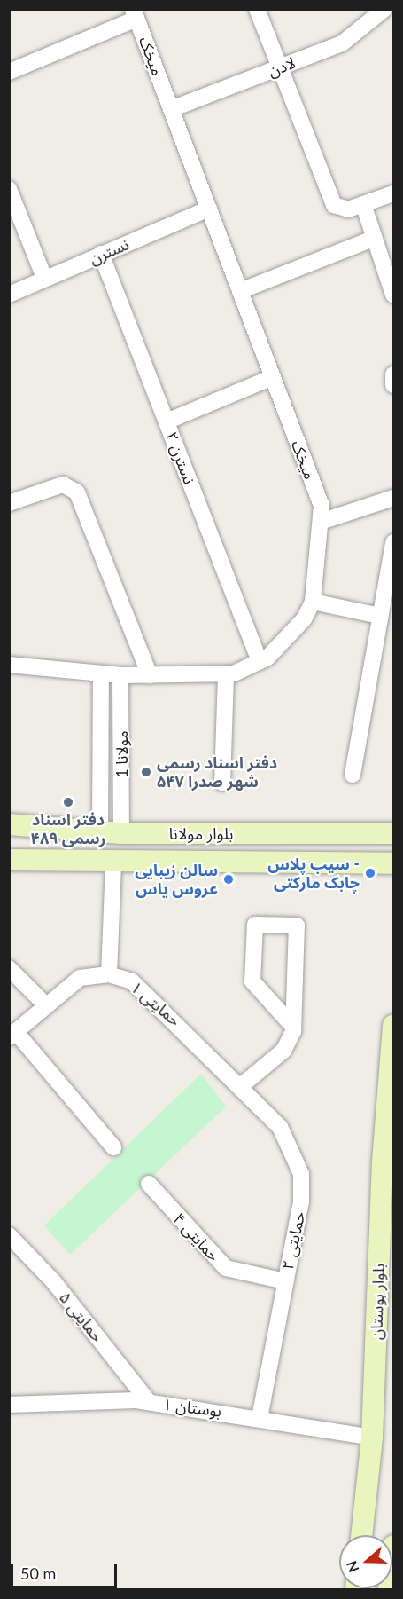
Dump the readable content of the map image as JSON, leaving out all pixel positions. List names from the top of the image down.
{
  "streets": {
    "main road": ["بلوار مولانا", "بلوار بوستان"],
    "street": [
      "میخک",
      "لادن",
      "نسترن",
      "نسترن ۲",
      "مولانا 1",
      "حمایتی ۱",
      "حمایتی ۴",
      "حمایتی ۲",
      "حمایتی ۵",
      "بوستان ۱"
    ]
  },
  "crossings": [
    ["میخک", "لادن"],
    ["میخک", "نسترن"],
    ["میخک", "نسترن ۲"],
    ["میخک", "مولانا 1"],
    ["نسترن", "نسترن ۲"],
    ["مولانا 1", "بلوار مولانا"],
    ["حمایتی ۱", "حمایتی ۲"],
    ["حمایتی ۴", "حمایتی ۲"],
    ["حمایتی ۲", "بوستان ۱"],
    ["بلوار بوستان", "بوستان ۱"],
    ["حمایتی ۵", "بوستان ۱"]
  ],
  "places": [
    "دفتر اسناد رسمی ۵۴۷ شهر صدرا",
    "دفتر اسناد رسمی ۴۸۹",
    "سیب پلاس - چابک مارکتی",
    "سالن زیبایی عروس یاس"
  ],
  "scale_bar": "50 m",
  "north": "left"
}
